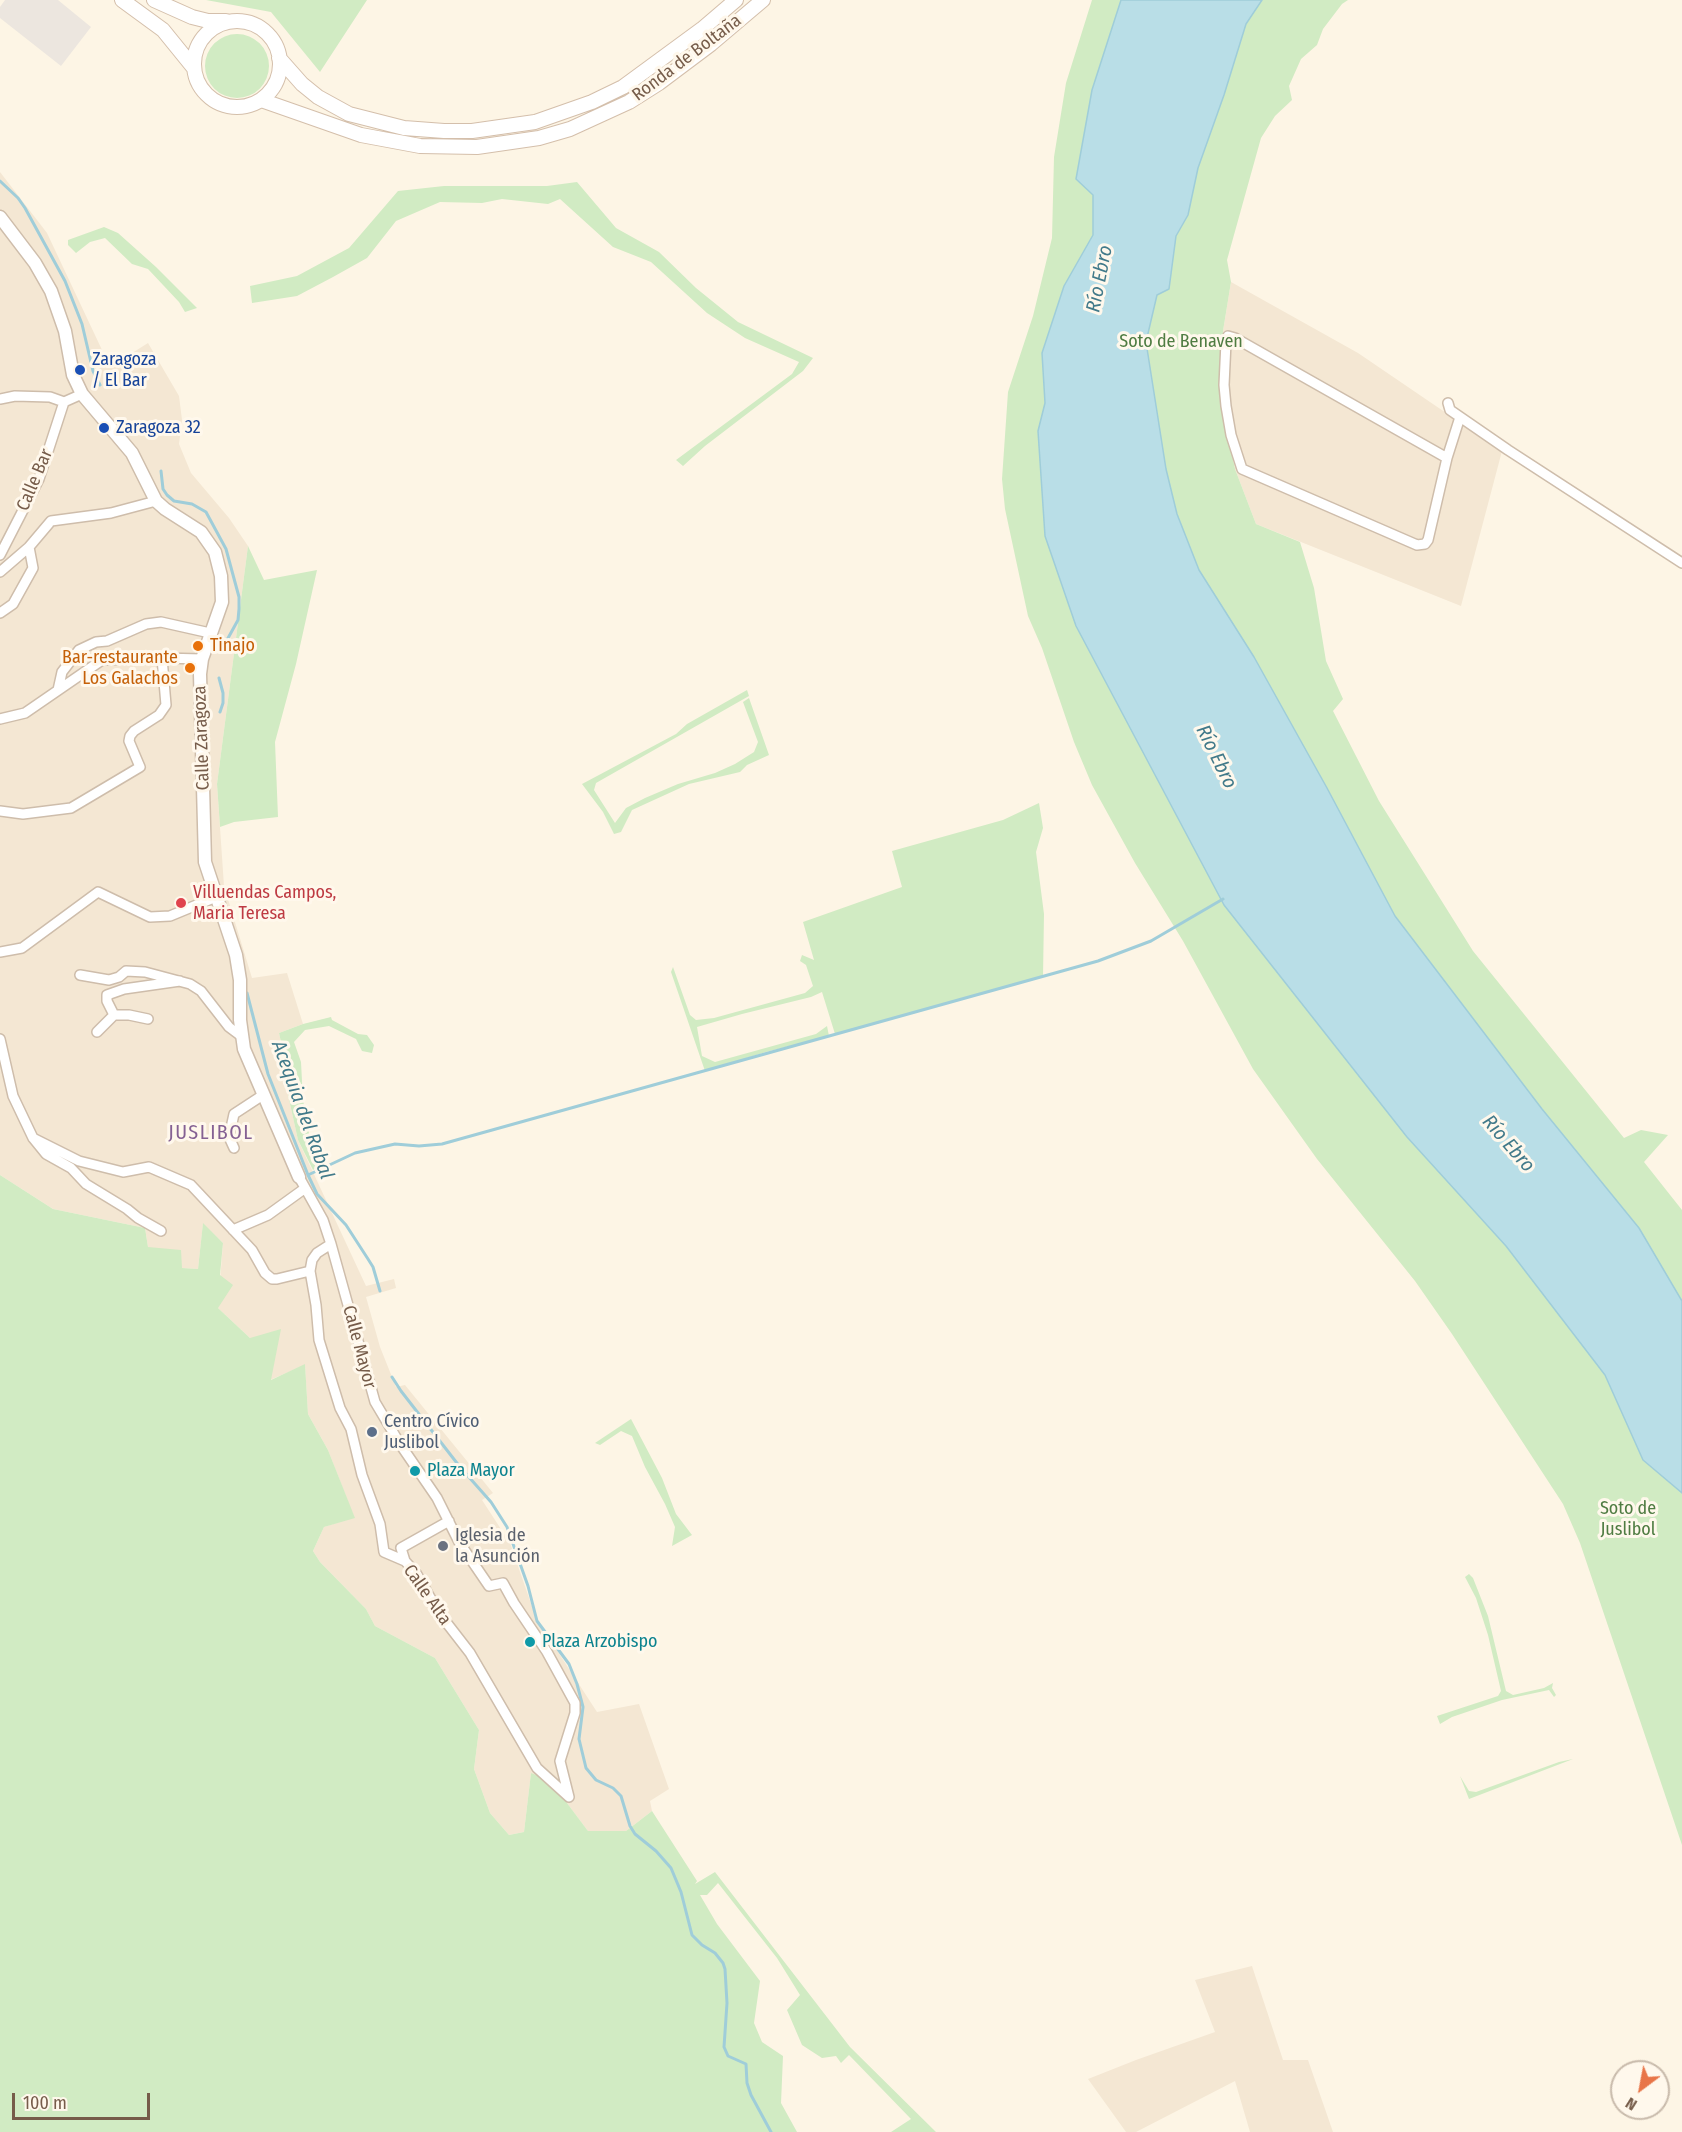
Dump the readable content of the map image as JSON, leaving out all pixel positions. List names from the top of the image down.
{
  "streets": {
    "main road": ["Ronda de Boltaña"],
    "street": [
      "Calle Bar",
      "Calle Zaragoza",
      "Calle Mayor",
      "Calle Alta"
    ]
  },
  "crossings": [
    ["Calle Zaragoza", "Calle Mayor"],
    ["Calle Mayor", "Calle Alta"]
  ],
  "districts": ["JUSLIBOL"],
  "water": ["Río Ebro", "Acequia del Rabal"],
  "parks": ["Soto de Benaven", "Soto de Juslibol"],
  "places": [
    "Zaragoza / El Bar",
    "Zaragoza 32",
    "Tinajo",
    "Bar-restaurante Los Galachos",
    "Villuendas Campos, Maria Teresa",
    "Centro Cívico Juslibol",
    "Plaza Mayor",
    "Iglesia de la Asunción",
    "Plaza Arzobispo"
  ],
  "scale_bar": "100 m",
  "north": "bottom left"
}
